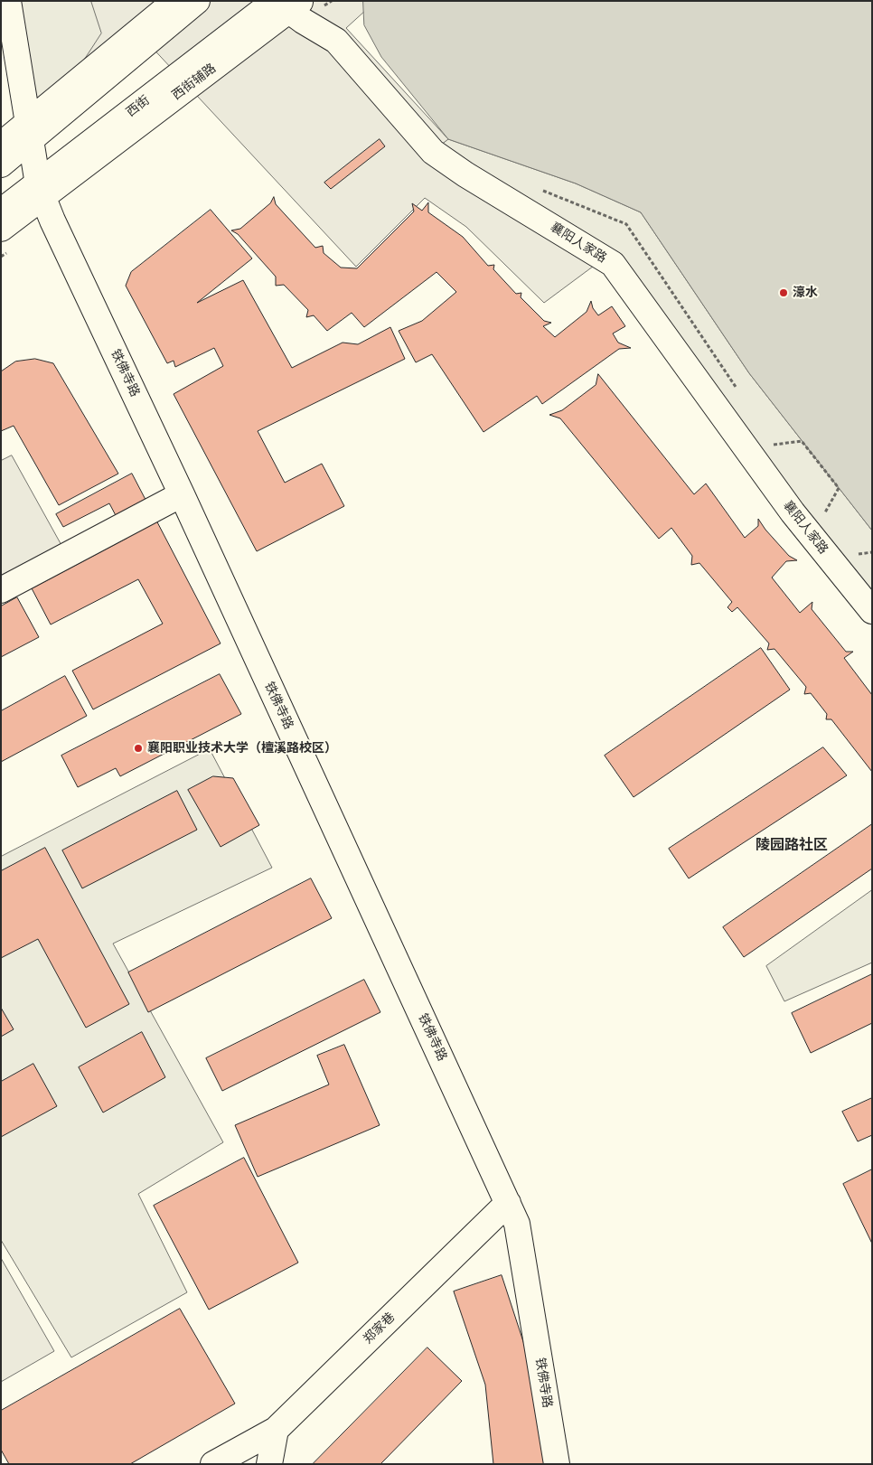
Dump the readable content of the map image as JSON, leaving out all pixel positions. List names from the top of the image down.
{
  "streets": {
    "street": [
      "西街",
      "襄阳人家路",
      "铁佛寺路",
      "郑家巷"
    ]
  },
  "crossings": [
    ["西街", "襄阳人家路"],
    ["西街", "铁佛寺路"],
    ["铁佛寺路", "郑家巷"]
  ],
  "districts": ["陵园路社区"],
  "places": ["濠水", "襄阳职业技术大学（檀溪路校区）"]
}
